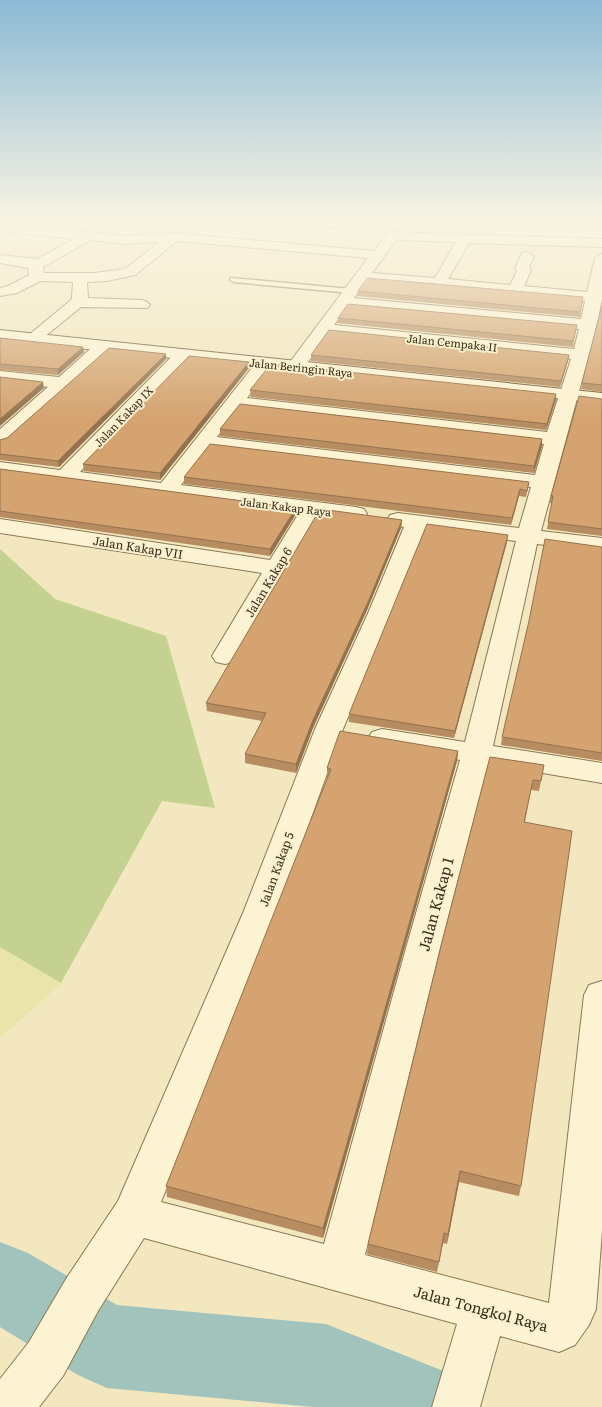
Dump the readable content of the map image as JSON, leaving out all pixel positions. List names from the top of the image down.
{
  "streets": {
    "street": [
      "Jalan Cempaka II",
      "Jalan Beringin Raya",
      "Jalan Kakap IX",
      "Jalan Kakap Raya",
      "Jalan Kakap VII",
      "Jalan Kakap 6",
      "Jalan Kakap 5",
      "Jalan Kakap 1",
      "Jalan Tongkol Raya"
    ]
  },
  "crossings": [
    ["Jalan Cempaka II", "Jalan Kakap 1"],
    ["Jalan Beringin Raya", "Jalan Kakap IX"],
    ["Jalan Beringin Raya", "Jalan Kakap 1"],
    ["Jalan Kakap IX", "Jalan Kakap Raya"],
    ["Jalan Kakap Raya", "Jalan Kakap 6"],
    ["Jalan Kakap Raya", "Jalan Kakap 5"],
    ["Jalan Kakap Raya", "Jalan Kakap 1"],
    ["Jalan Kakap VII", "Jalan Kakap 6"],
    ["Jalan Kakap 5", "Jalan Tongkol Raya"],
    ["Jalan Kakap 1", "Jalan Tongkol Raya"]
  ]
}
